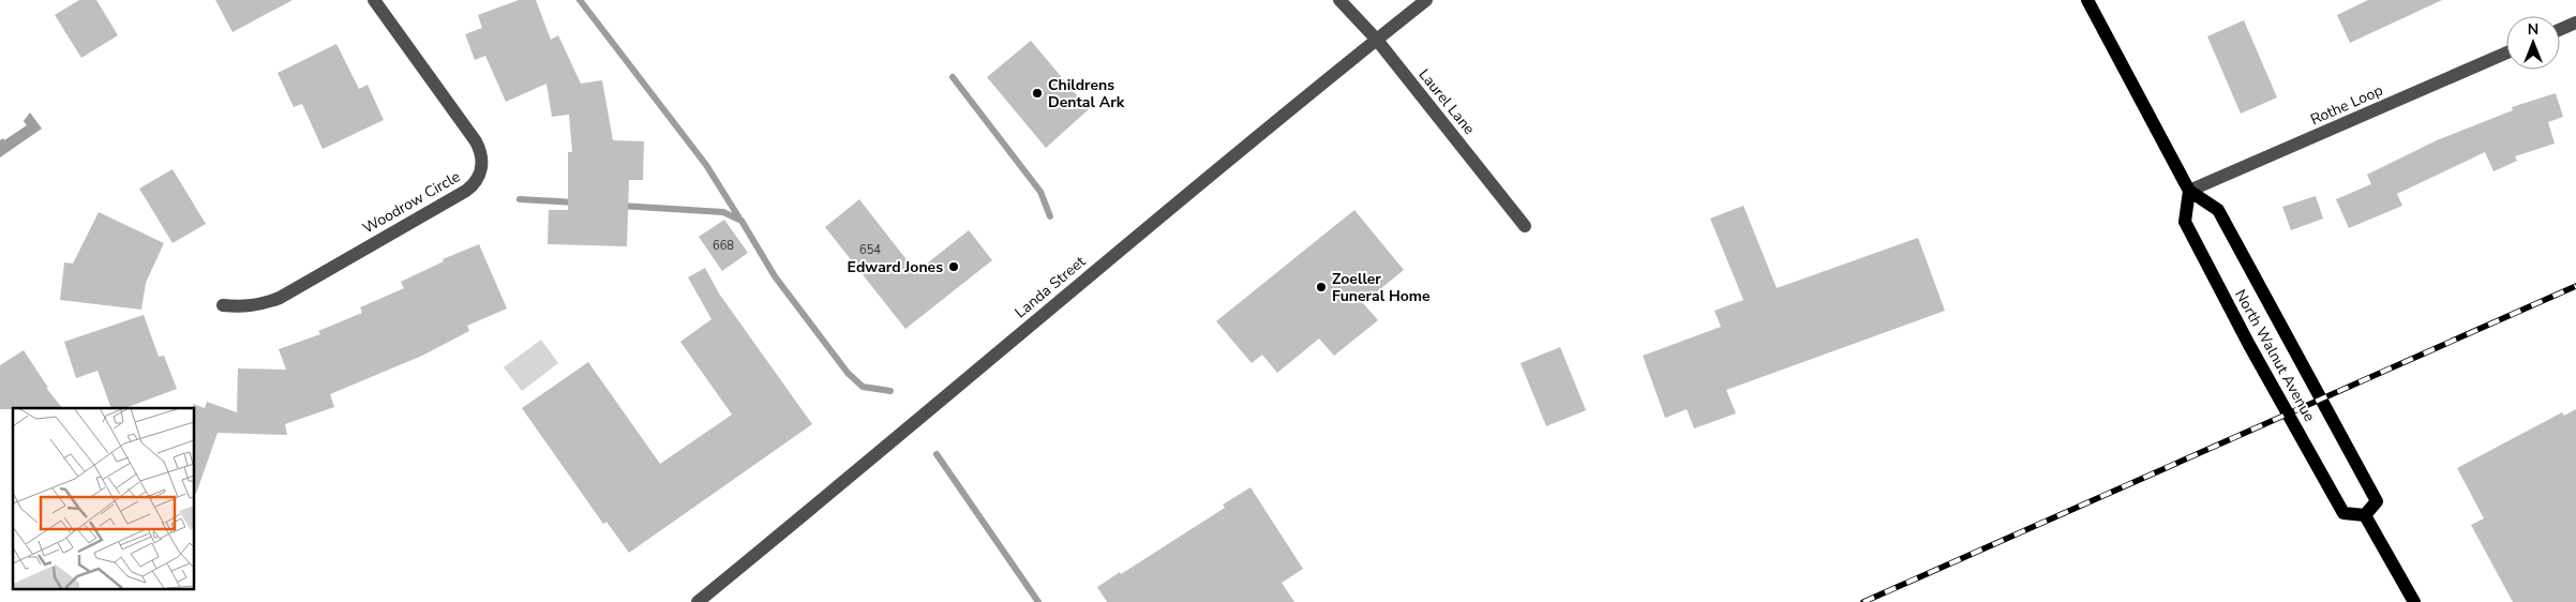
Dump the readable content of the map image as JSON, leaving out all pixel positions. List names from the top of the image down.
{
  "streets": {
    "main road": ["North Walnut Avenue"],
    "street": [
      "Laurel Lane",
      "Rothe Loop",
      "Woodrow Circle",
      "Landa Street"
    ]
  },
  "crossings": [
    ["Laurel Lane", "Landa Street"],
    ["Rothe Loop", "North Walnut Avenue"]
  ],
  "places": ["Childrens Dental Ark", "Edward Jones", "Zoeller Funeral Home"],
  "house_numbers": ["668", "654"],
  "north": "top"
}
